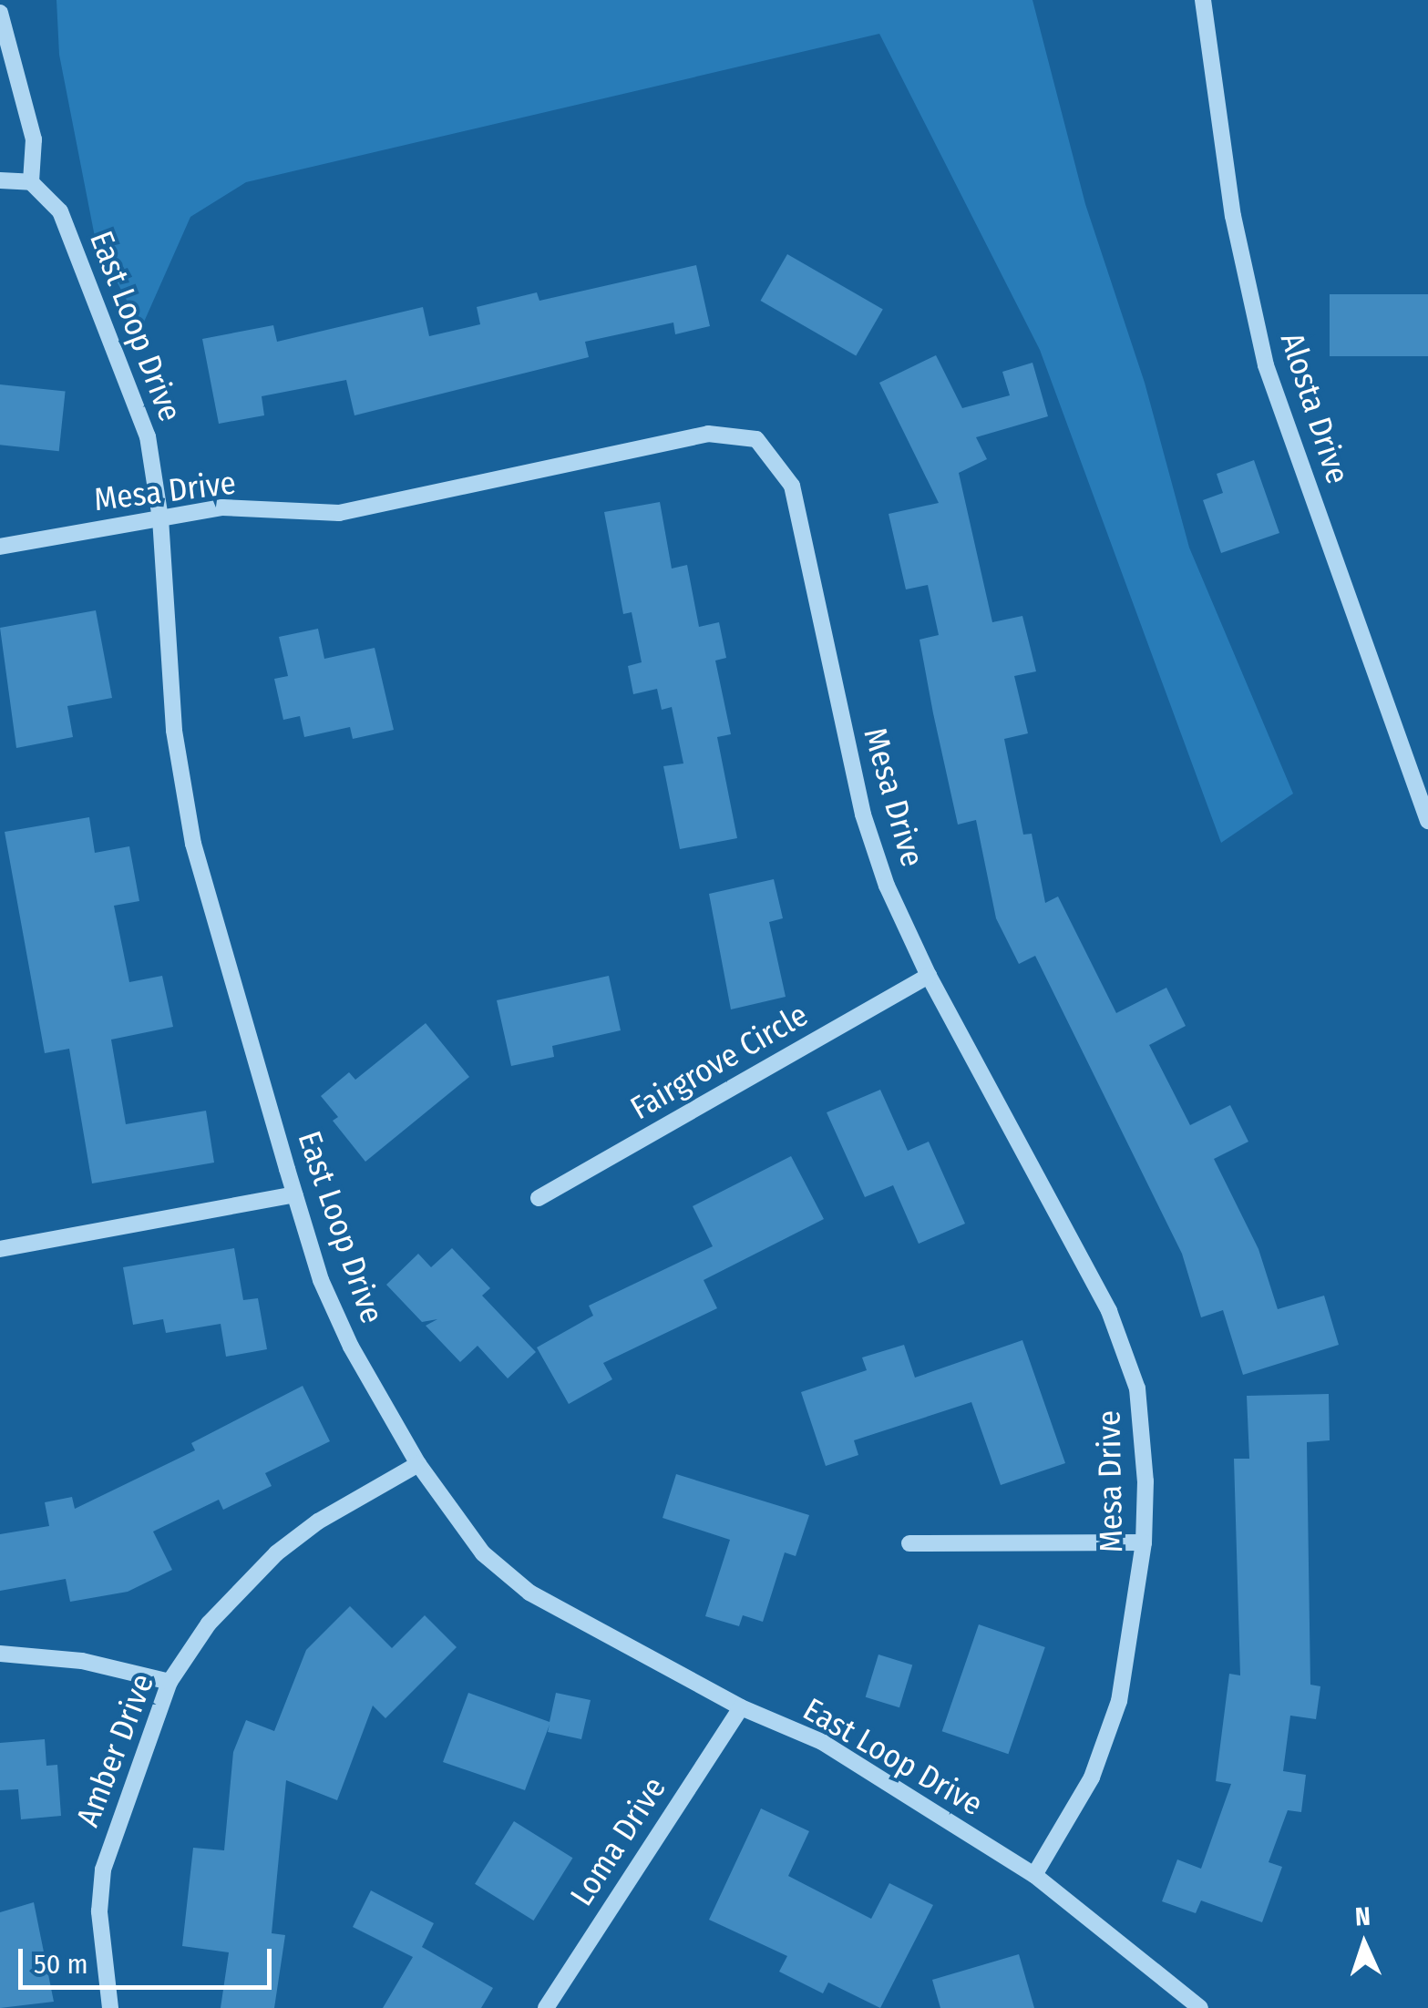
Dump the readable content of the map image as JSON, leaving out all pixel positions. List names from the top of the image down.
{
  "streets": {
    "street": [
      "East Loop Drive",
      "Alosta Drive",
      "Mesa Drive",
      "Fairgrove Circle",
      "Amber Drive",
      "Loma Drive"
    ]
  },
  "crossings": [
    ["East Loop Drive", "Mesa Drive"],
    ["East Loop Drive", "Amber Drive"],
    ["East Loop Drive", "Loma Drive"],
    ["Mesa Drive", "Fairgrove Circle"]
  ],
  "scale_bar": "50 m",
  "north": "top"
}
